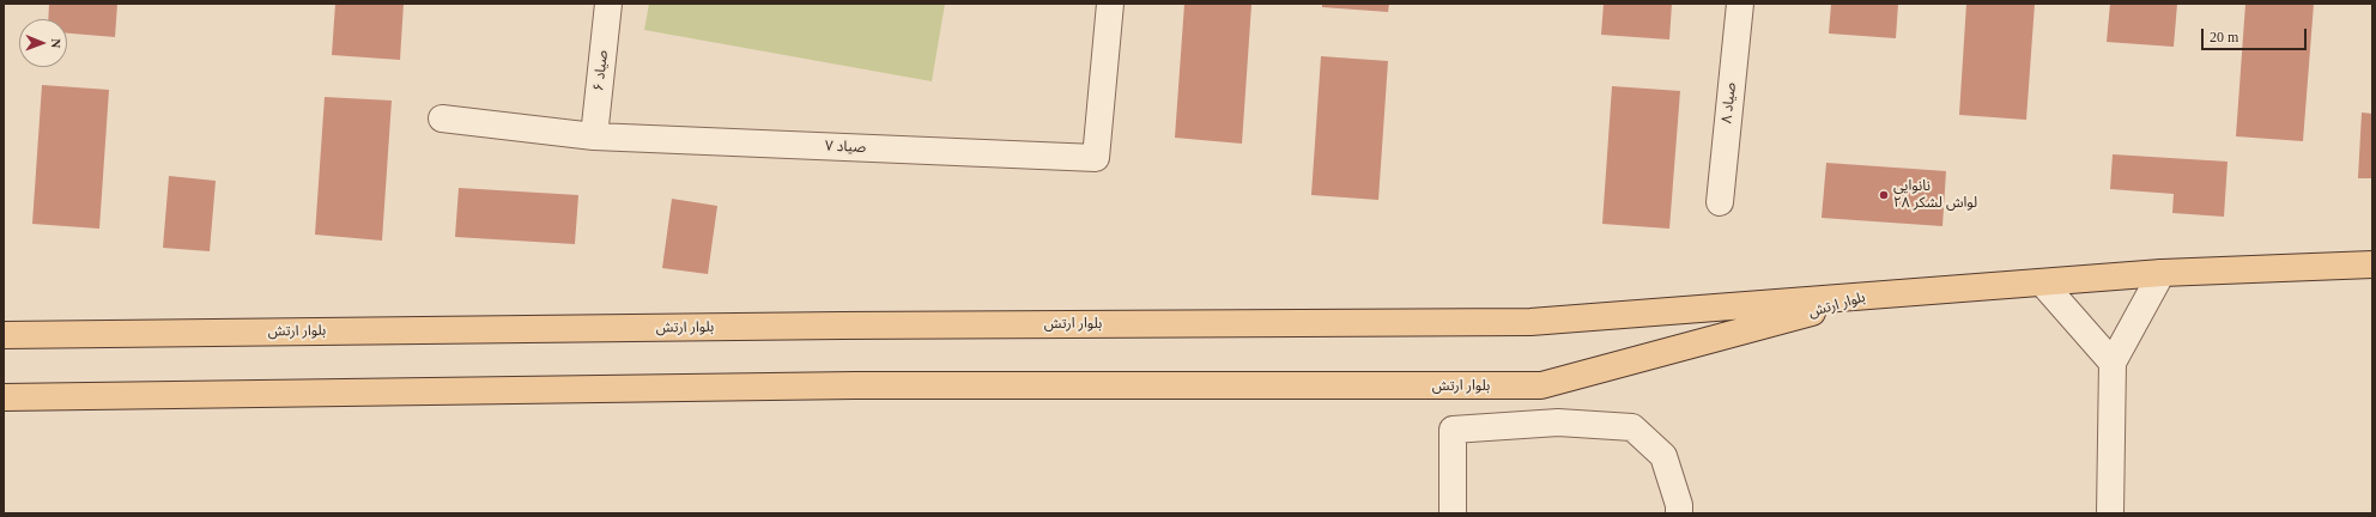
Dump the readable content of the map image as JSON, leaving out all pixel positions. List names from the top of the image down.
{
  "streets": {
    "main road": ["بلوار ارتش"],
    "street": ["صیاد ۶", "صیاد ۸", "صیاد ۷"]
  },
  "crossings": [
    ["صیاد ۶", "صیاد ۷"]
  ],
  "places": ["نانوایی لواش لشکر ۲۸"],
  "scale_bar": "20 m",
  "north": "right"
}
